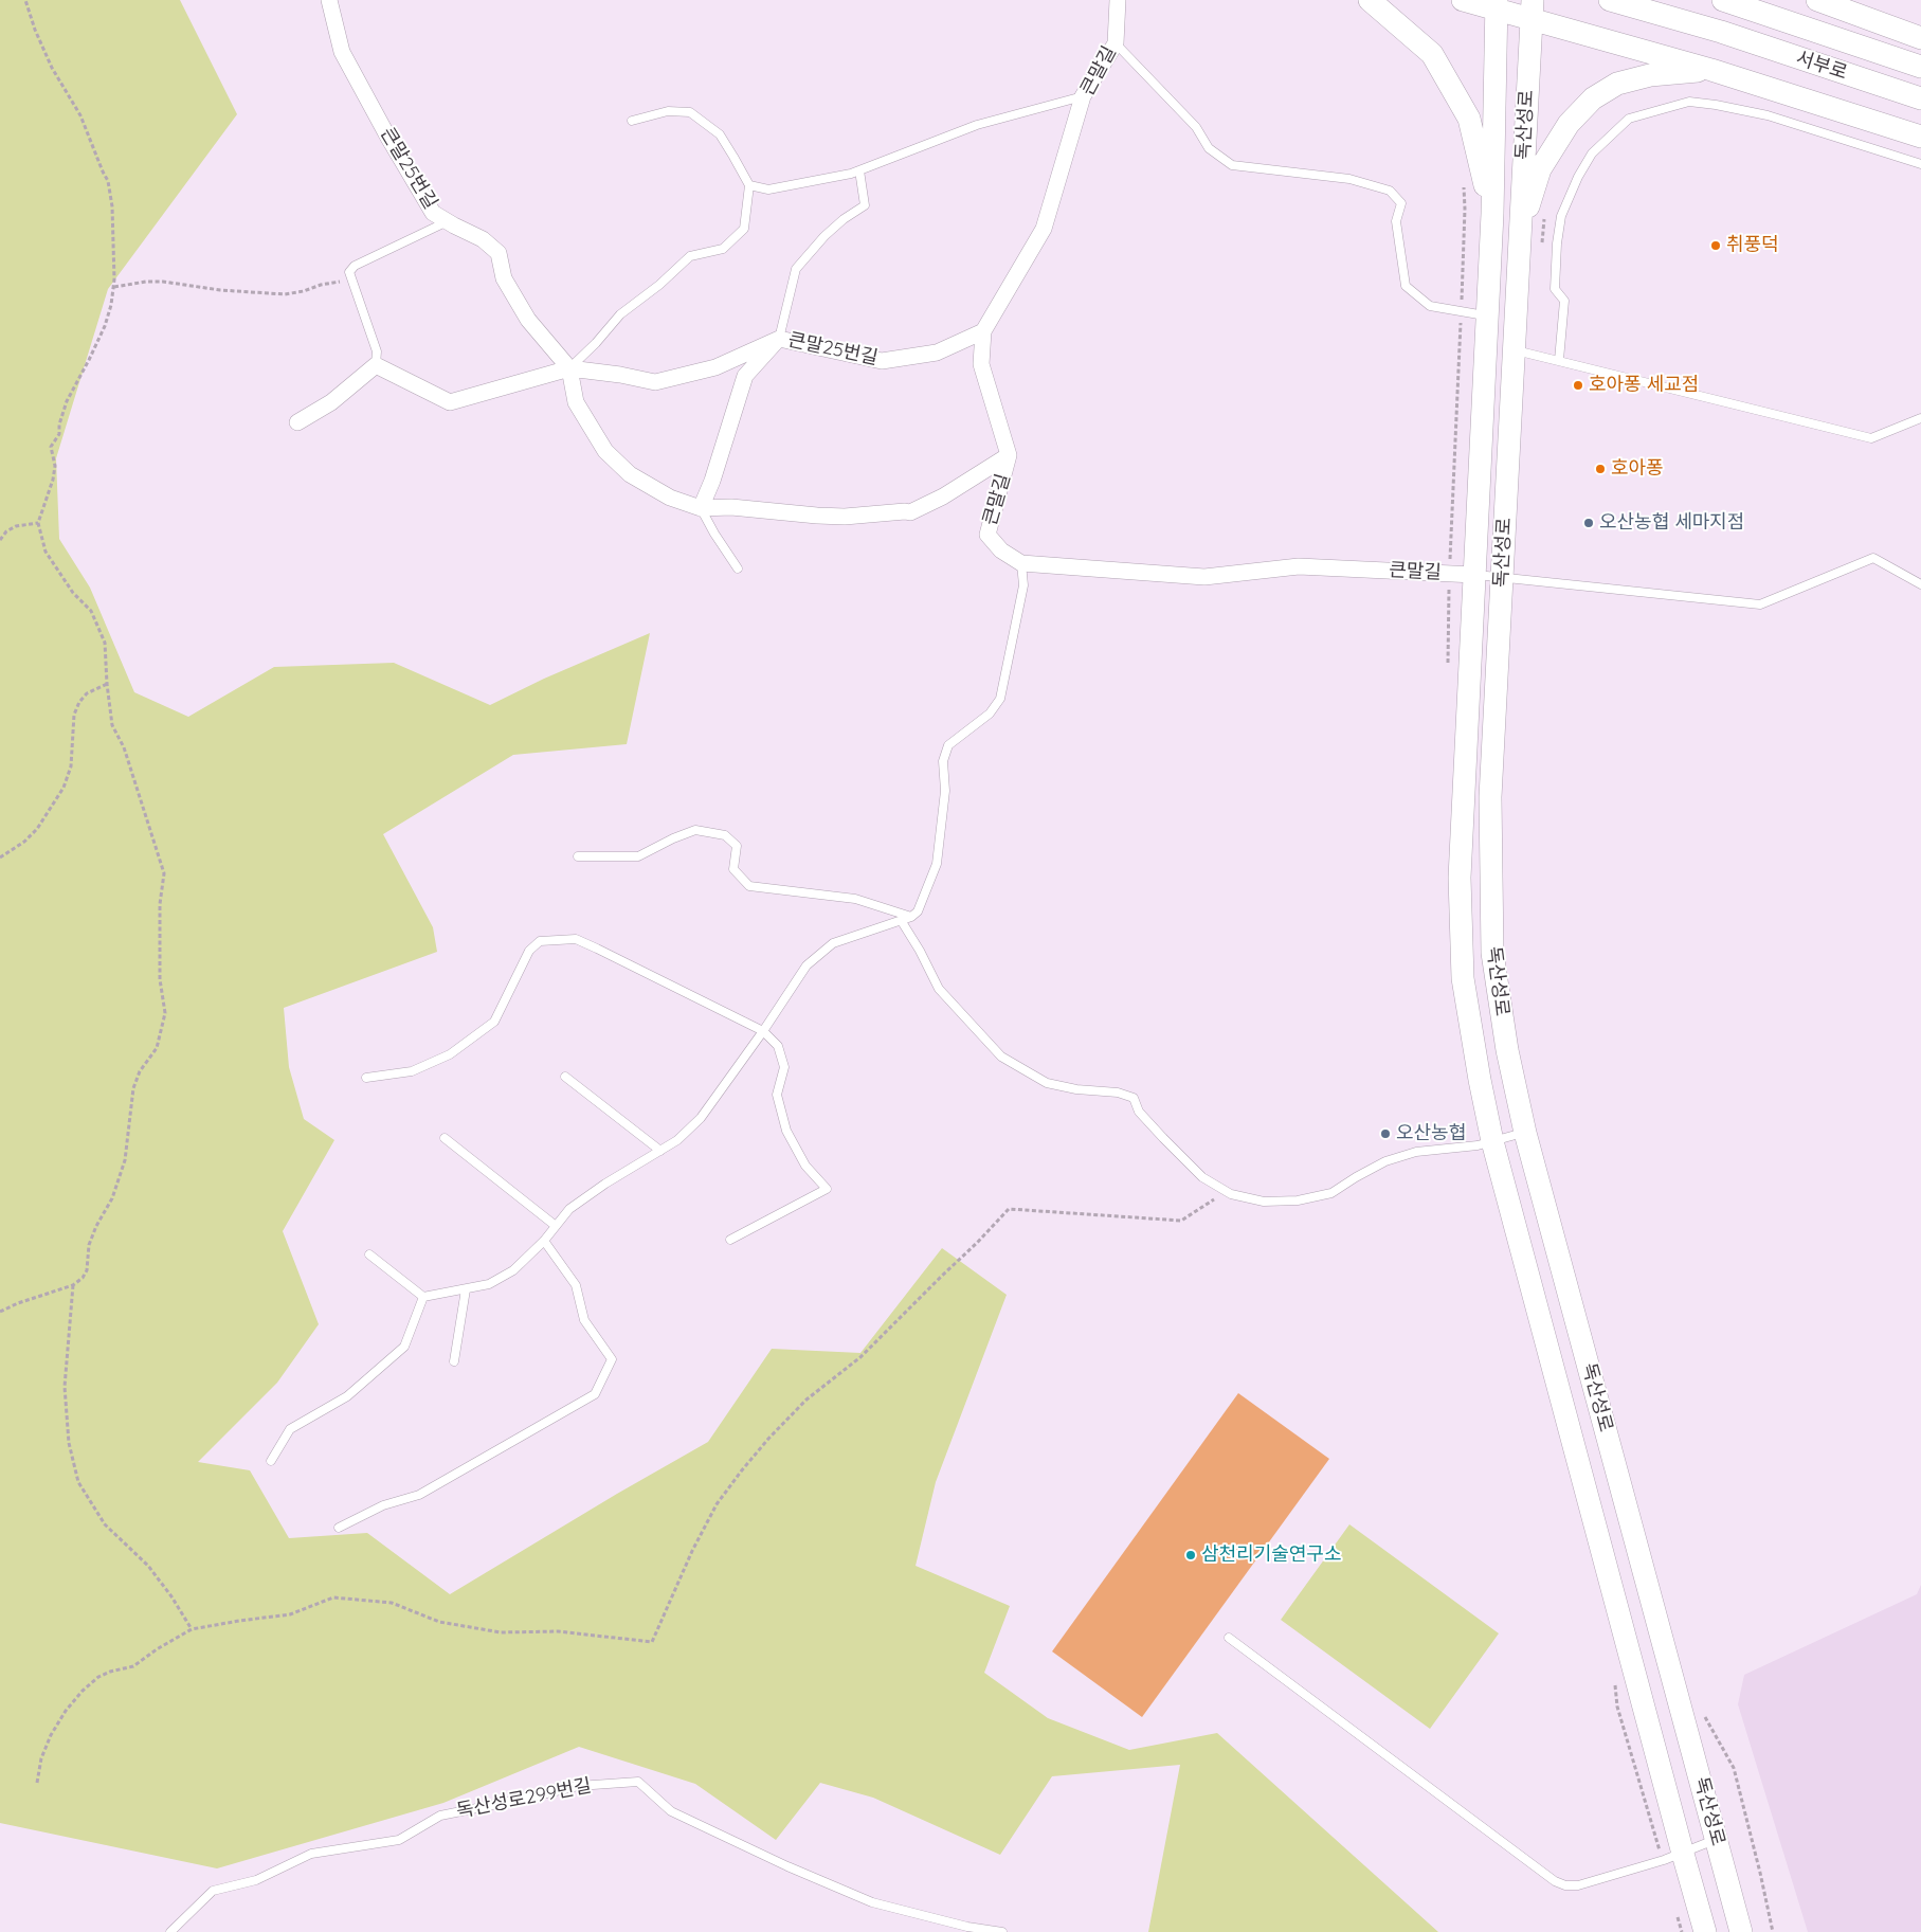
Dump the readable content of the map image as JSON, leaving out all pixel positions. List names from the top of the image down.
{
  "streets": {
    "street": [
      "서부로",
      "큰말길",
      "독산성로",
      "큰말25번길"
    ],
    "lane": ["독산성로299번길"]
  },
  "crossings": [
    ["큰말길", "독산성로"],
    ["큰말길", "큰말25번길"]
  ],
  "places": [
    "취풍덕",
    "호아퐁 세교점",
    "호아퐁",
    "오산농협 세마지점",
    "오산농협",
    "삼천리기술연구소"
  ]
}
